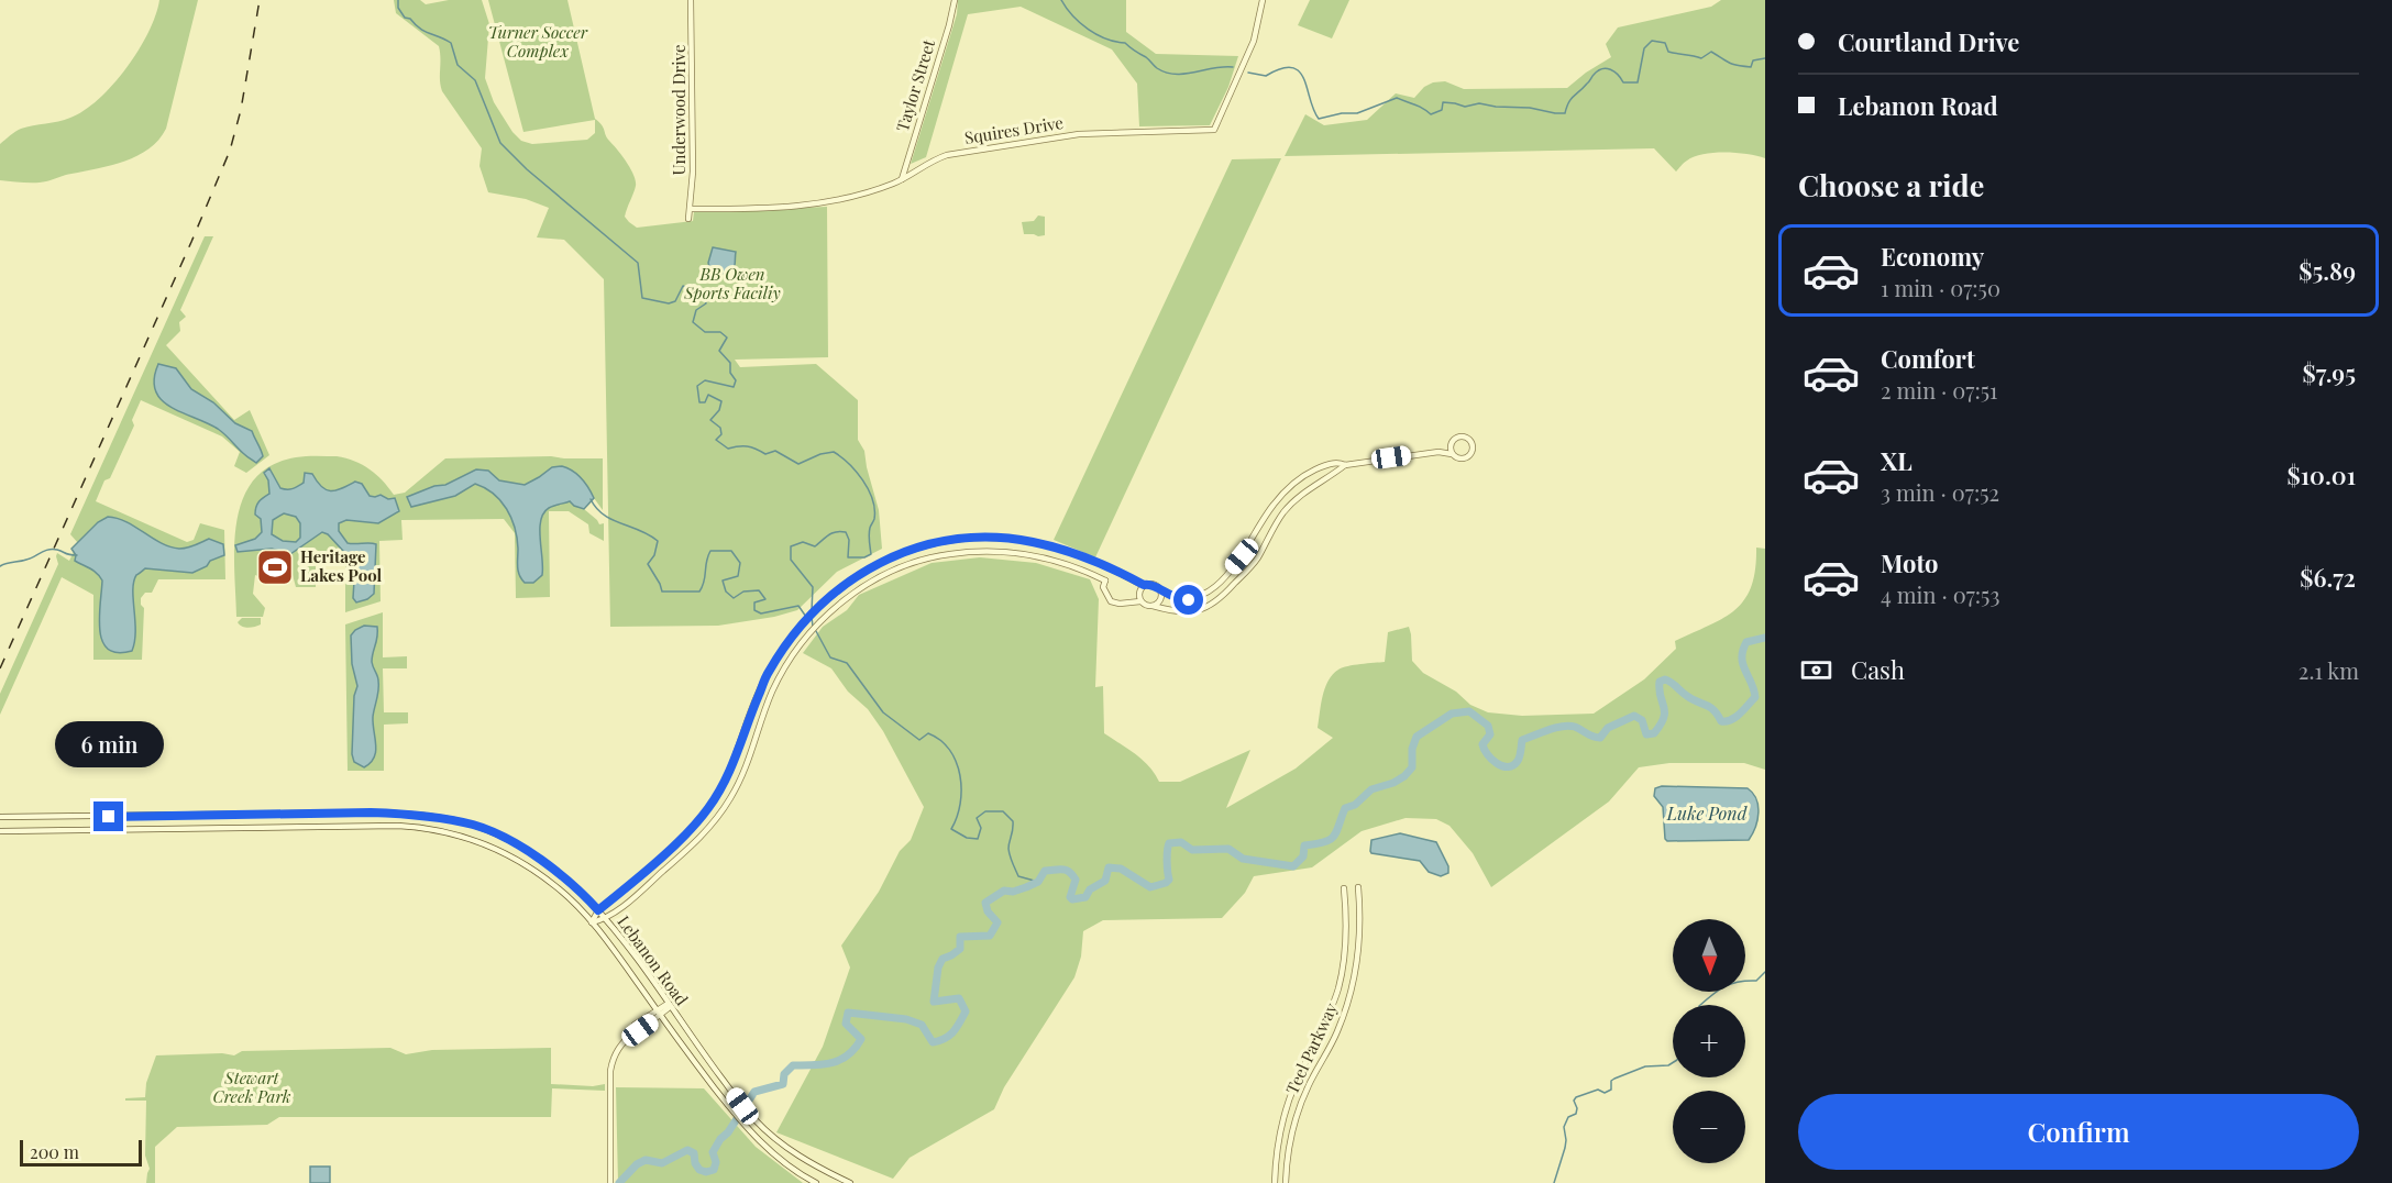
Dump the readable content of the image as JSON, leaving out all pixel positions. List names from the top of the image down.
{
  "streets": {
    "street": [
      "Taylor Street",
      "Underwood Drive",
      "Squires Drive",
      "Lebanon Road",
      "Teel Parkway"
    ]
  },
  "crossings": [
    ["Taylor Street", "Squires Drive"],
    ["Underwood Drive", "Squires Drive"]
  ],
  "water": ["Luke Pond"],
  "parks": ["Turner Soccer Complex", "BB Owen Sports Faciliy", "Stewart Creek Park"],
  "places": {
    "sports": ["Heritage Lakes Pool"]
  },
  "scale_bar": "200 m",
  "north": "bottom",
  "page": {
    "banner": ["Courtland Drive", "Lebanon Road"],
    "heading": "Choose a ride",
    "list": [
      {
        "name": "Economy",
        "note": "1 min · 07:50",
        "value": "$5.89"
      },
      {
        "name": "Comfort",
        "note": "2 min · 07:51",
        "value": "$7.95"
      },
      {
        "name": "XL",
        "note": "3 min · 07:52",
        "value": "$10.01"
      },
      {
        "name": "Moto",
        "note": "4 min · 07:53",
        "value": "$6.72"
      }
    ],
    "pay": ["Cash", "2.1 km"],
    "bubble": "6 min",
    "map_buttons": ["+", "−"],
    "buttons": "Confirm",
    "scale": "200 m"
  }
}
